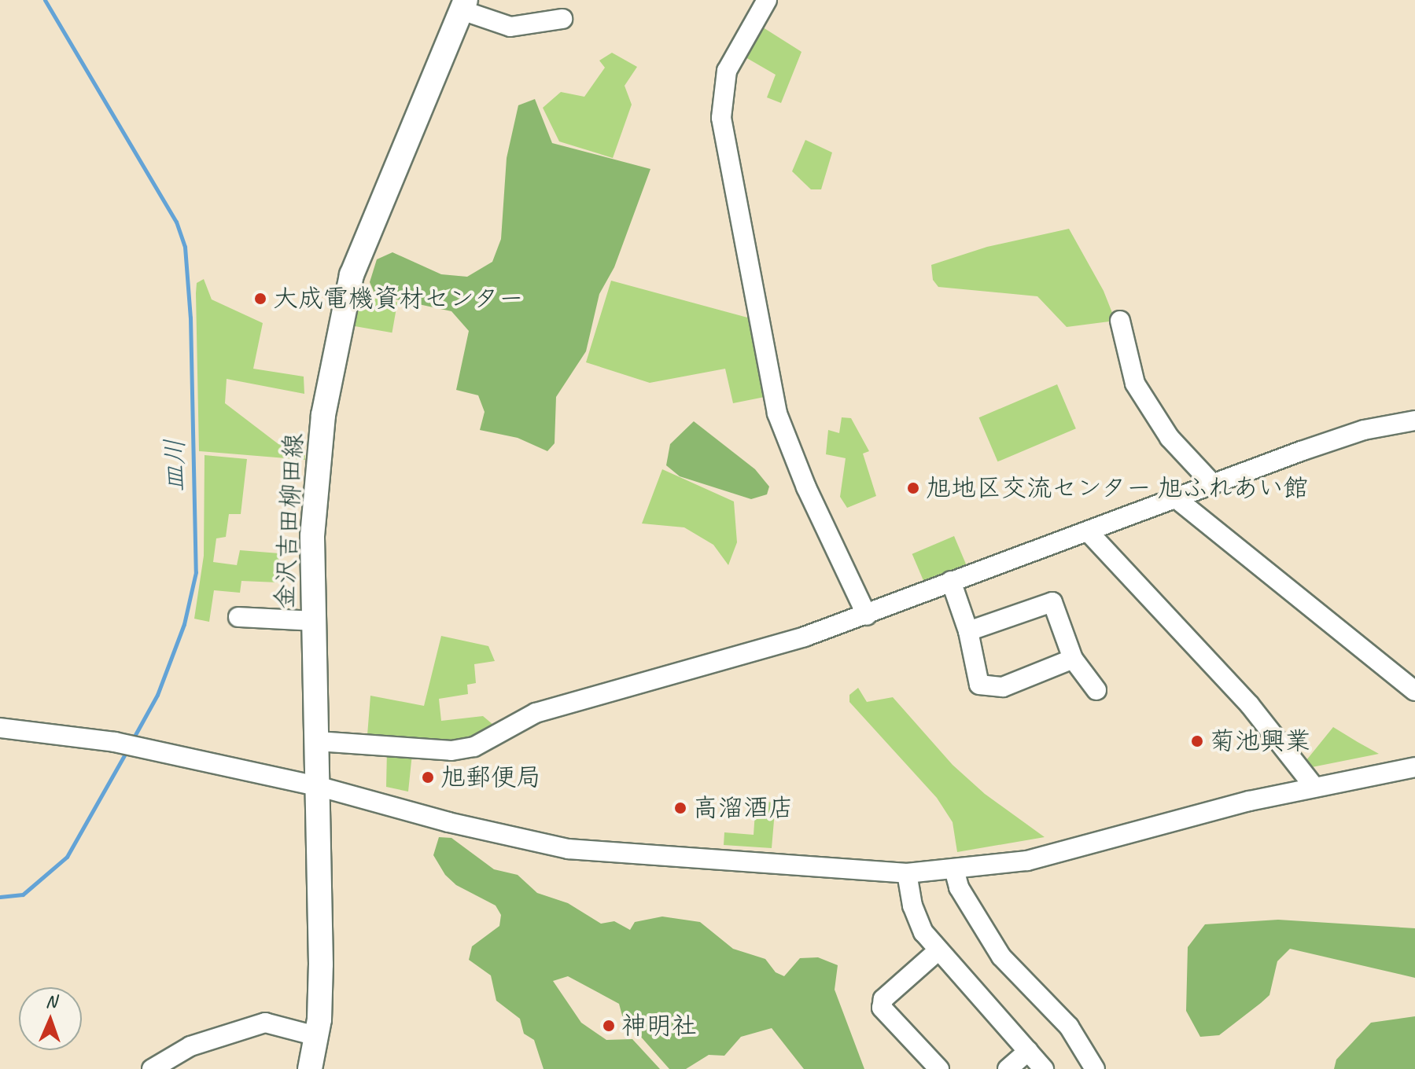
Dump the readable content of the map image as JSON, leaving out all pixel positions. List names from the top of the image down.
{
  "streets": {
    "main road": ["金沢吉田柳田線"]
  },
  "water": ["皿川"],
  "places": [
    "大成電機資材センター",
    "旭地区交流センター 旭ふれあい館",
    "菊池興業",
    "旭郵便局",
    "高溜酒店",
    "神明社"
  ],
  "north": "top"
}
